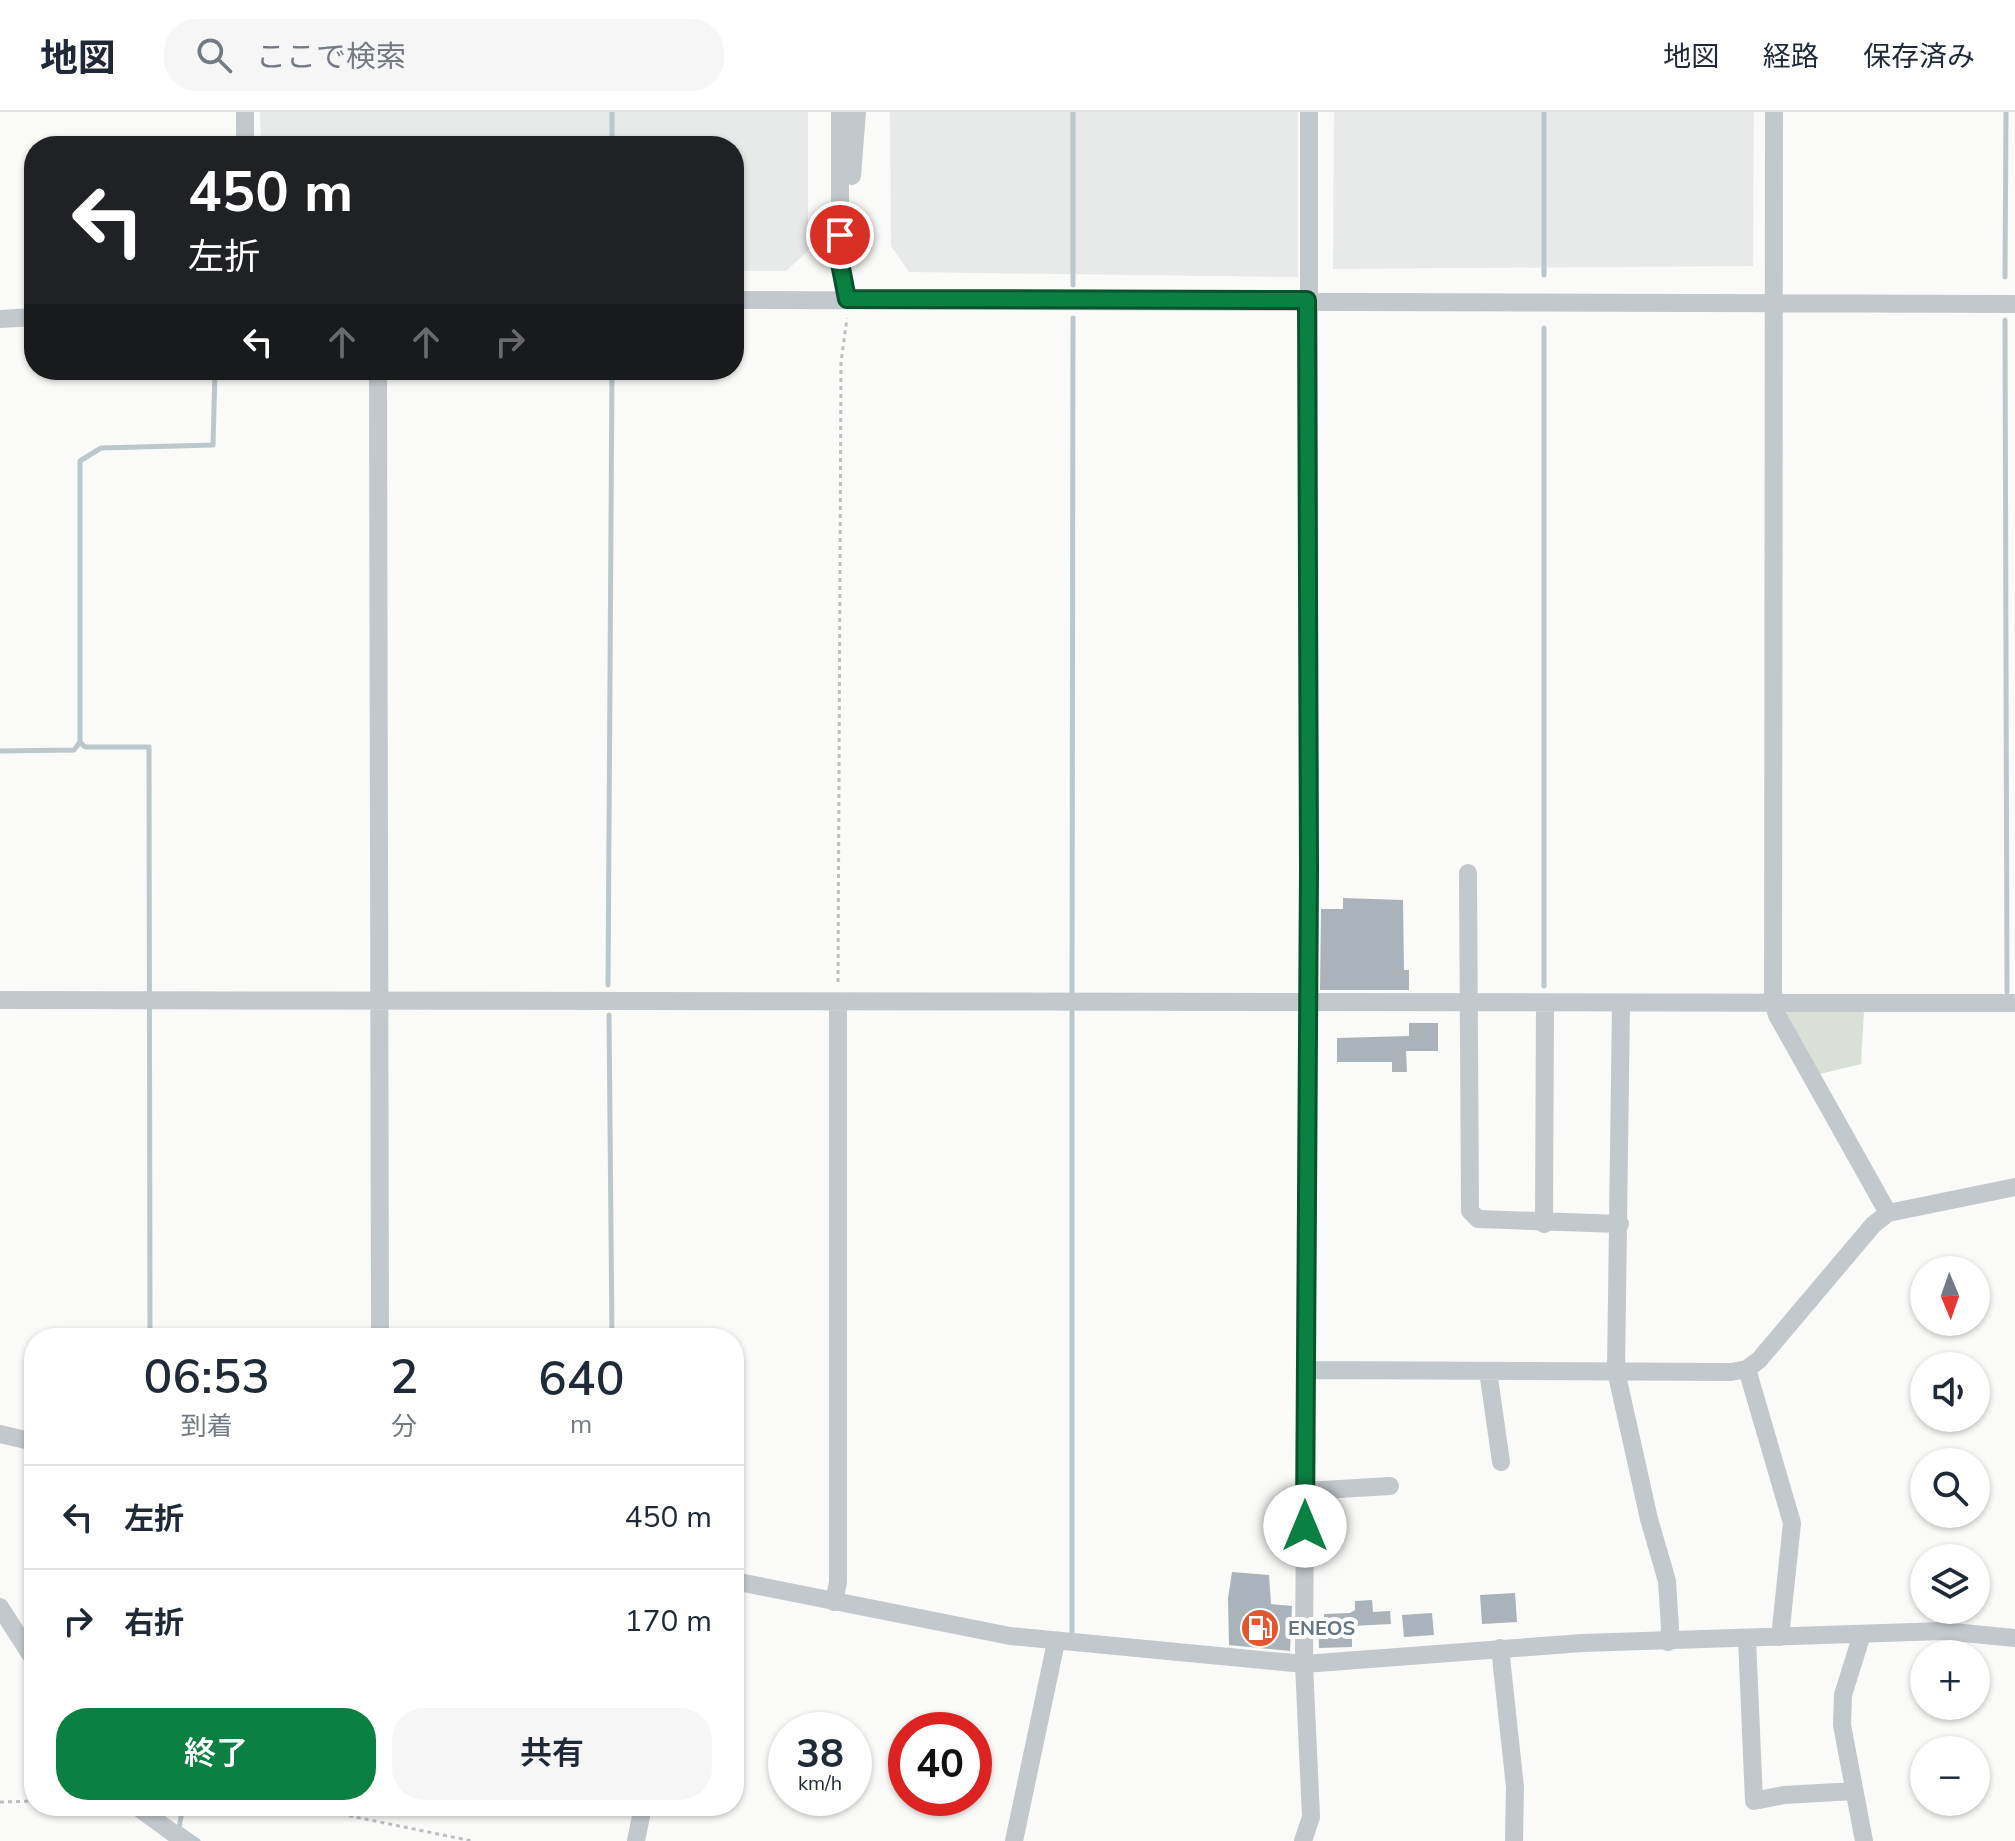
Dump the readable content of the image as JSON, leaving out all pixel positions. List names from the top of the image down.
{
  "places": {
    "fuel station": ["ENEOS"]
  },
  "north": "bottom",
  "page": {
    "header": "地図",
    "search": "ここで検索",
    "nav": ["地図", "経路", "保存済み"],
    "turn": ["450 m", "左折"],
    "map_buttons": ["+", "−"],
    "eta": [
      "06:53",
      "到着",
      "2",
      "分",
      "640",
      "m"
    ],
    "list": [
      {
        "name": "左折",
        "value": "450 m"
      },
      {
        "name": "右折",
        "value": "170 m"
      }
    ],
    "buttons": ["終了", "共有"],
    "speed": "38 km/h",
    "limit": "40"
  }
}
